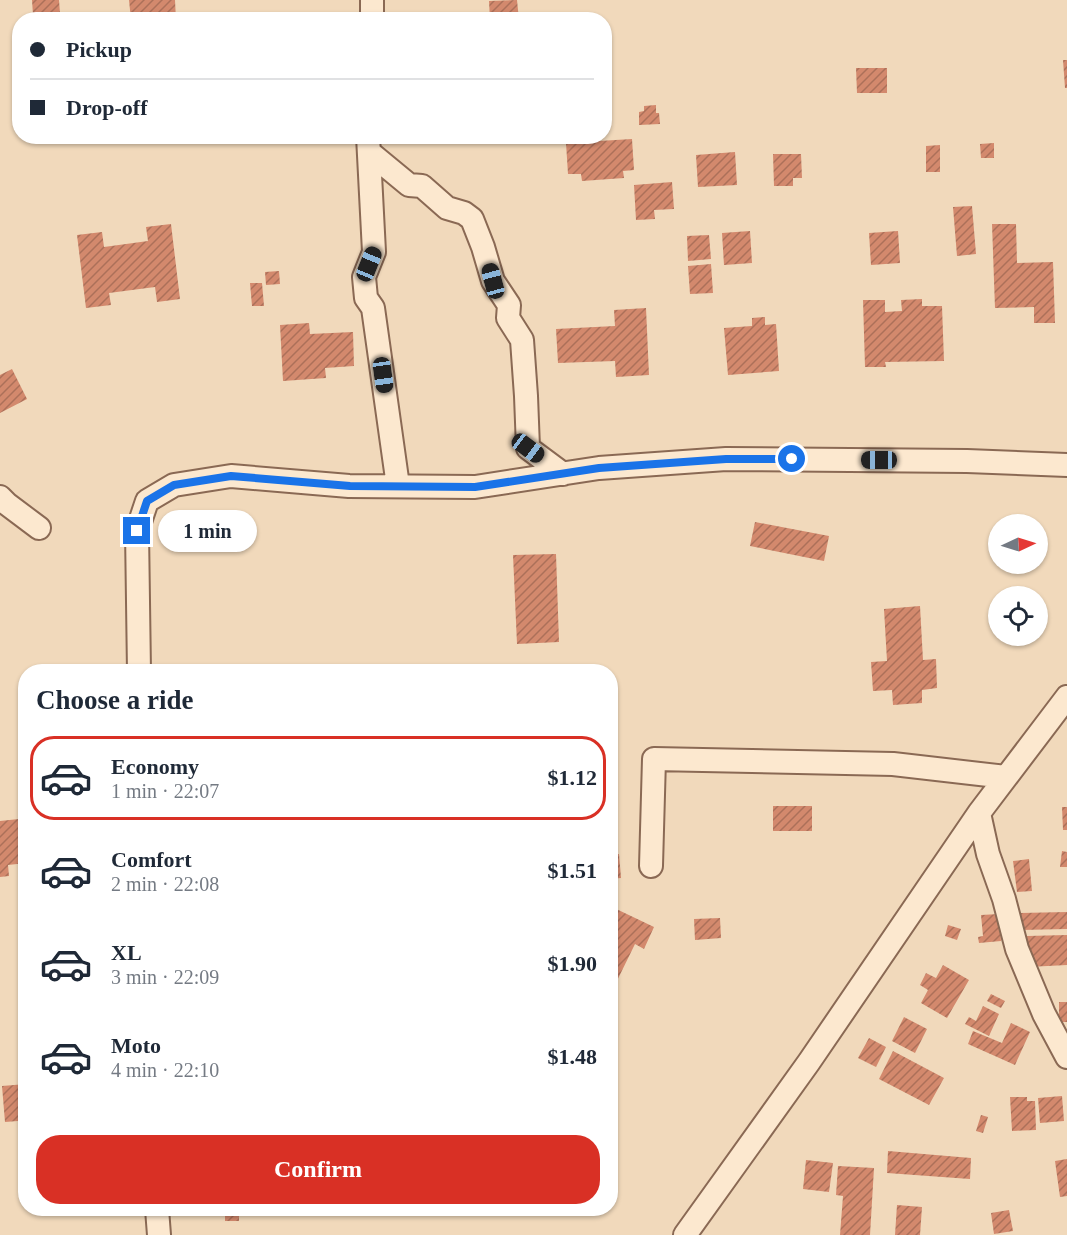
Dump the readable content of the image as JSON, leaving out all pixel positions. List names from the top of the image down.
{
  "north": "right",
  "page": {
    "banner": ["Pickup", "Drop-off"],
    "bubble": "1 min",
    "heading": "Choose a ride",
    "list": [
      {
        "name": "Economy",
        "note": "1 min · 22:07",
        "value": "$1.12"
      },
      {
        "name": "Comfort",
        "note": "2 min · 22:08",
        "value": "$1.51"
      },
      {
        "name": "XL",
        "note": "3 min · 22:09",
        "value": "$1.90"
      },
      {
        "name": "Moto",
        "note": "4 min · 22:10",
        "value": "$1.48"
      }
    ],
    "buttons": "Confirm"
  }
}
